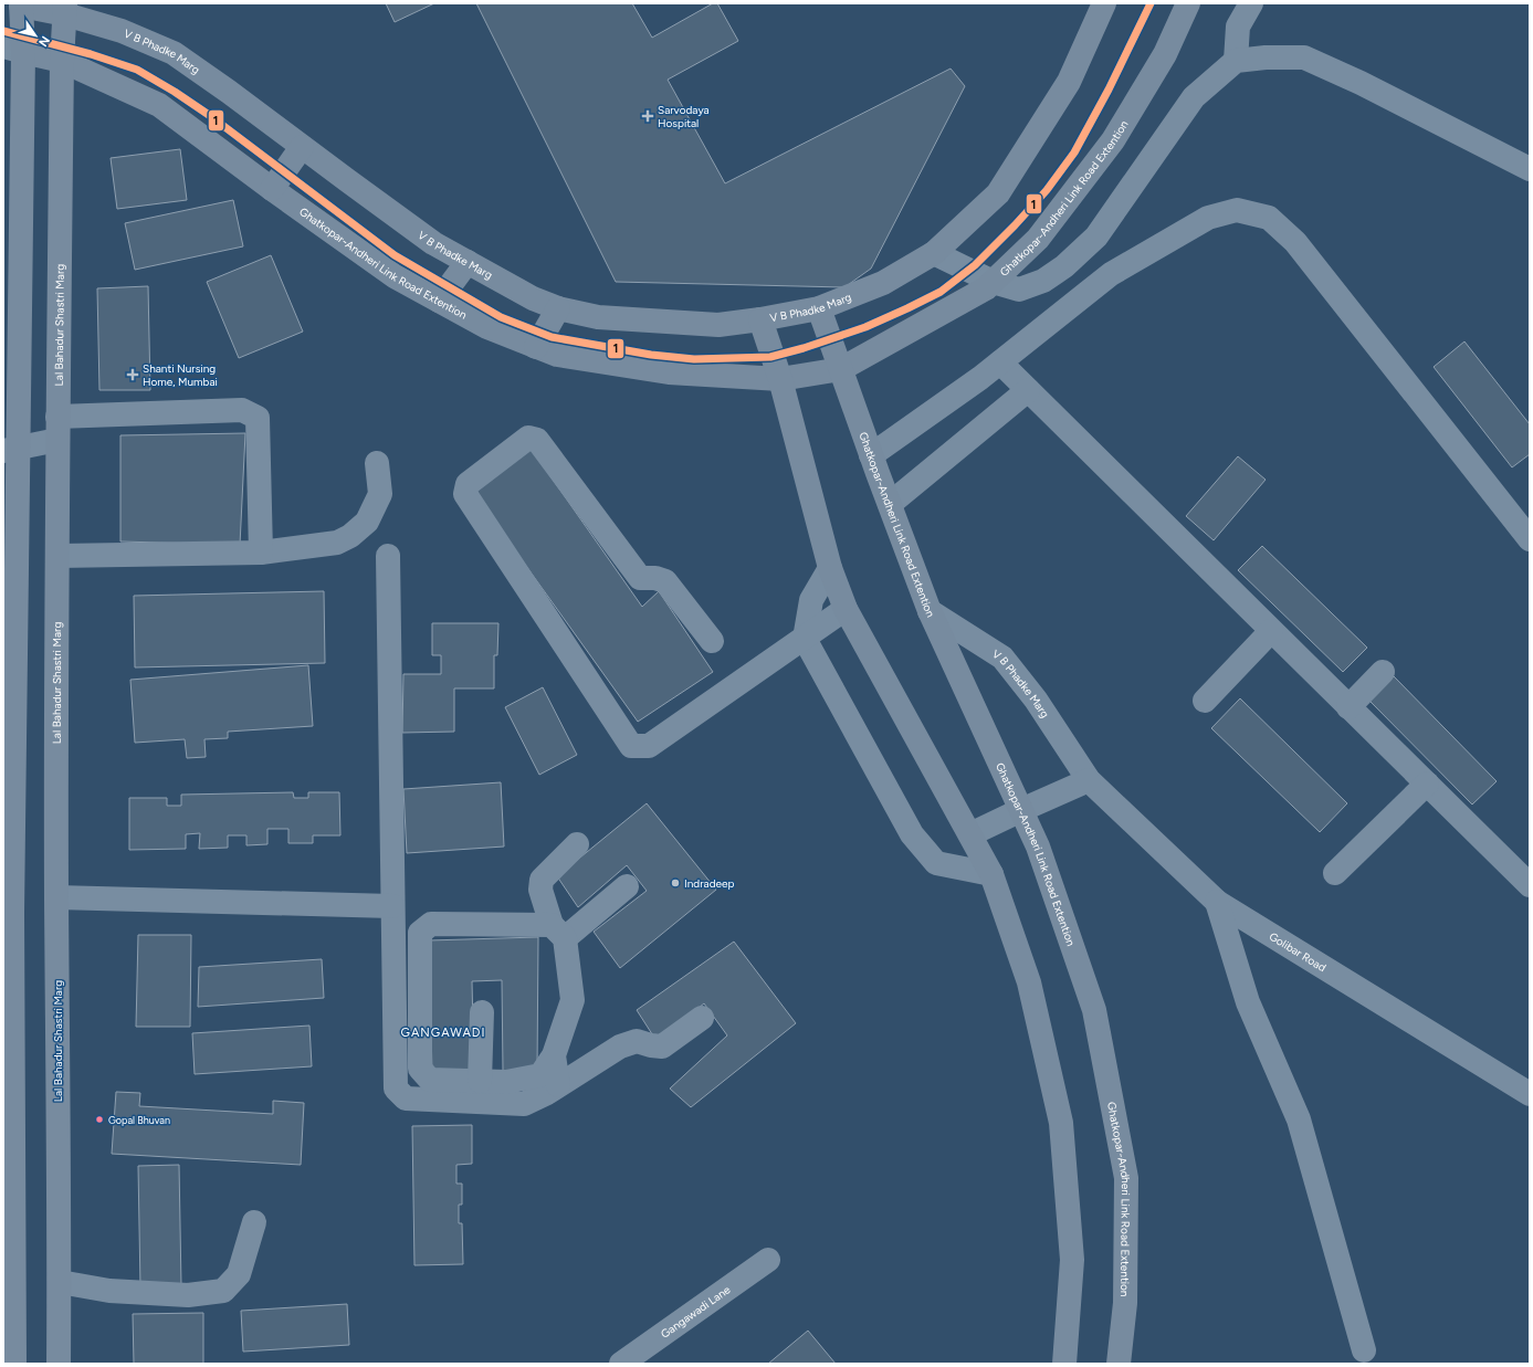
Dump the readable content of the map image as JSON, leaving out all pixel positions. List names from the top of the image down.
{
  "streets": {
    "main road": ["V B Phadke Marg", "Ghatkopar-Andheri Link Road Extention", "Lal Bahadur Shastri Marg"],
    "street": ["Golibar Road", "Gangawadi Lane"]
  },
  "crossings": [
    ["V B Phadke Marg", "Ghatkopar-Andheri Link Road Extention"],
    ["V B Phadke Marg", "Lal Bahadur Shastri Marg"],
    ["V B Phadke Marg", "Golibar Road"],
    ["Ghatkopar-Andheri Link Road Extention", "Lal Bahadur Shastri Marg"]
  ],
  "districts": ["GANGAWADI"],
  "places": {
    "health": ["Sarvodaya Hospital", "Shanti Nursing Home, Mumbai"],
    "other": ["Indradeep", "Gopal Bhuvan"]
  },
  "lines": ["transit line 1"],
  "north": "bottom right"
}
